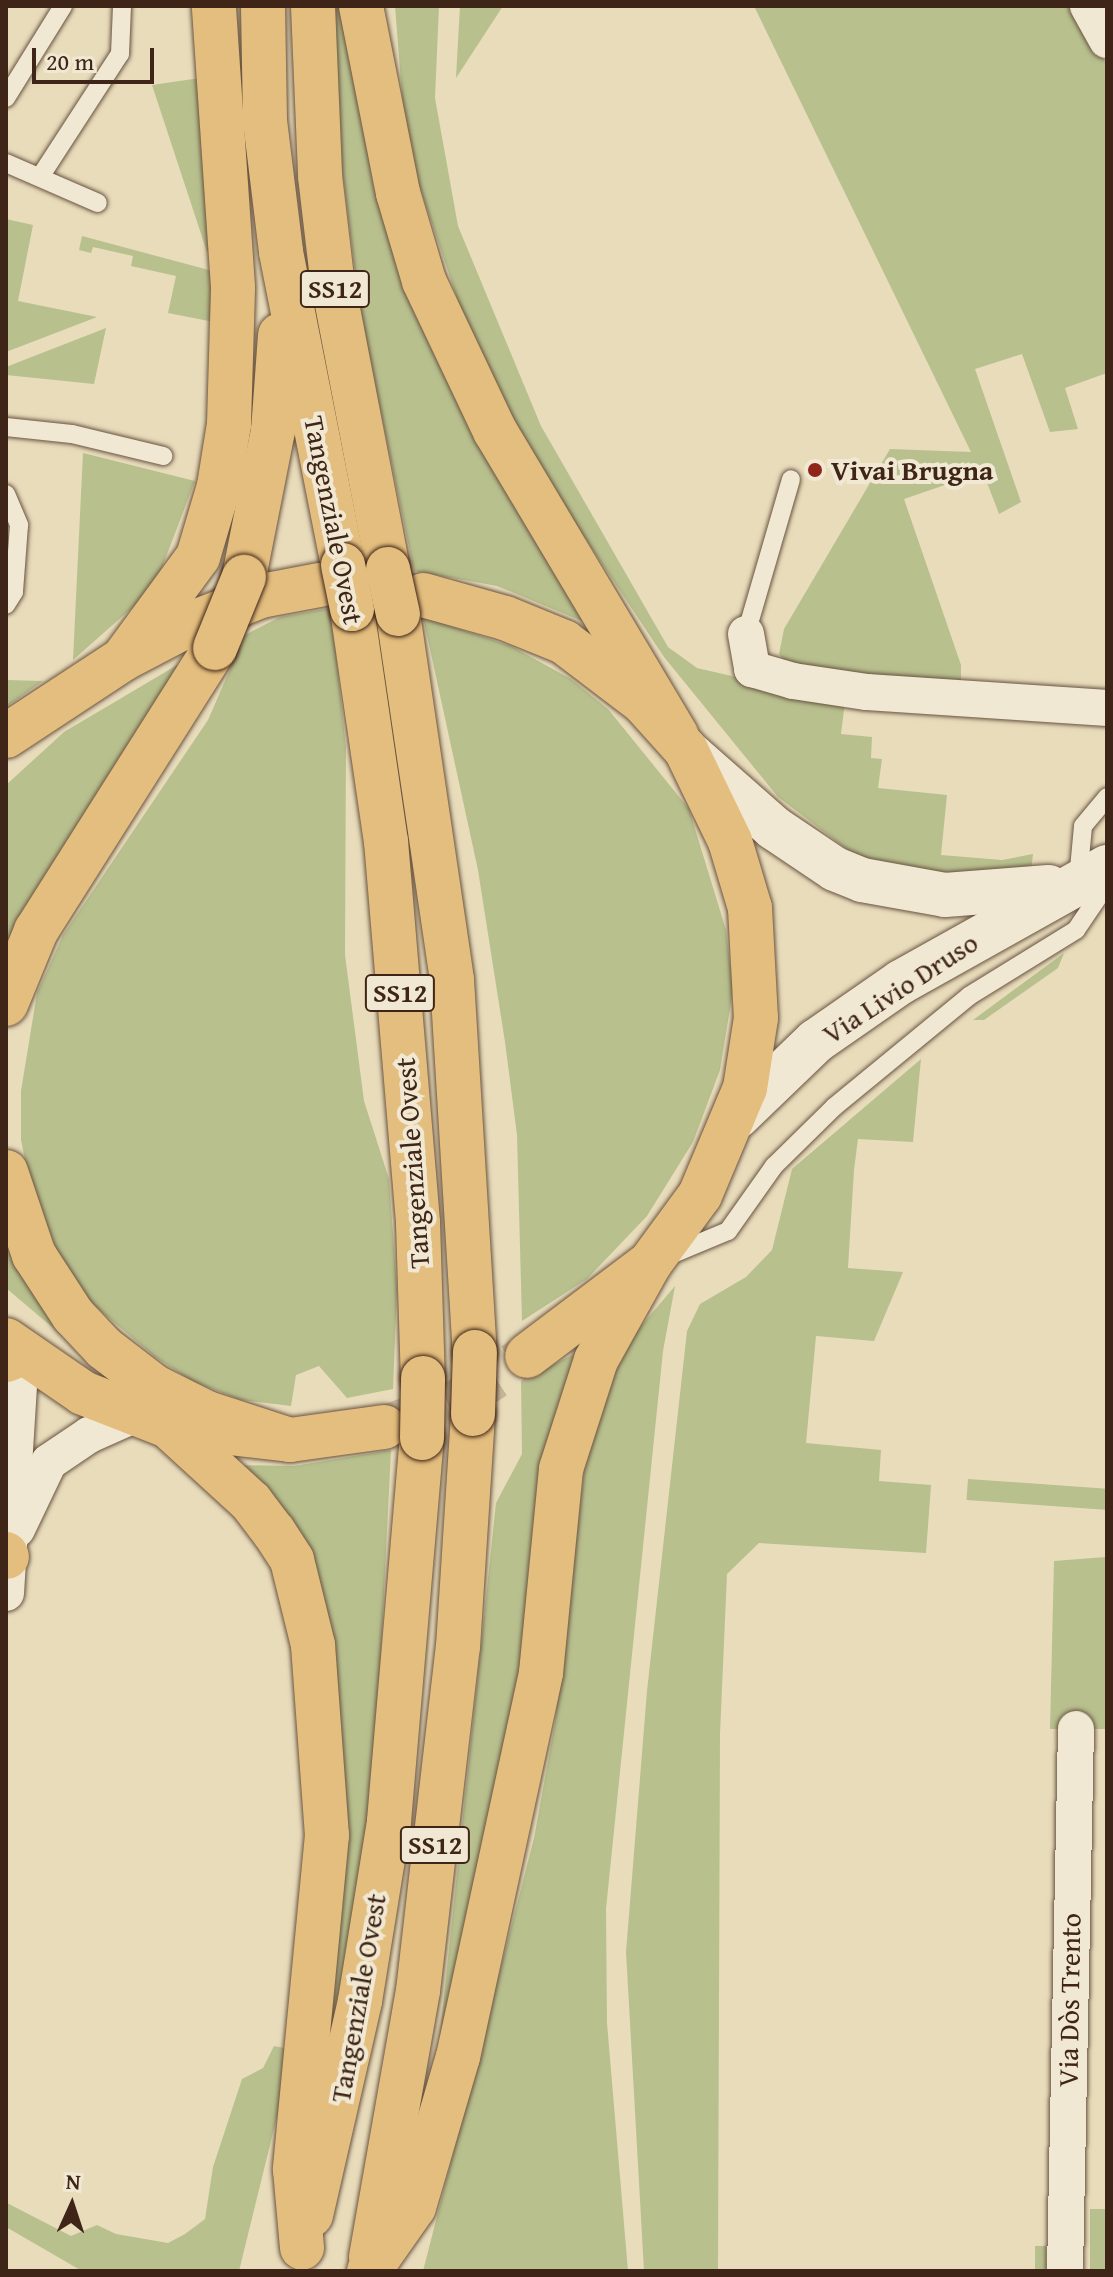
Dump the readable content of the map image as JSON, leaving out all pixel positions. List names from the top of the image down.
{
  "streets": {
    "main road": ["SS12", "Tangenziale Ovest", "Via Livio Druso"],
    "street": ["Via Dòs Trento"]
  },
  "places": ["Vivai Brugna"],
  "scale_bar": "20 m",
  "north": "top"
}
